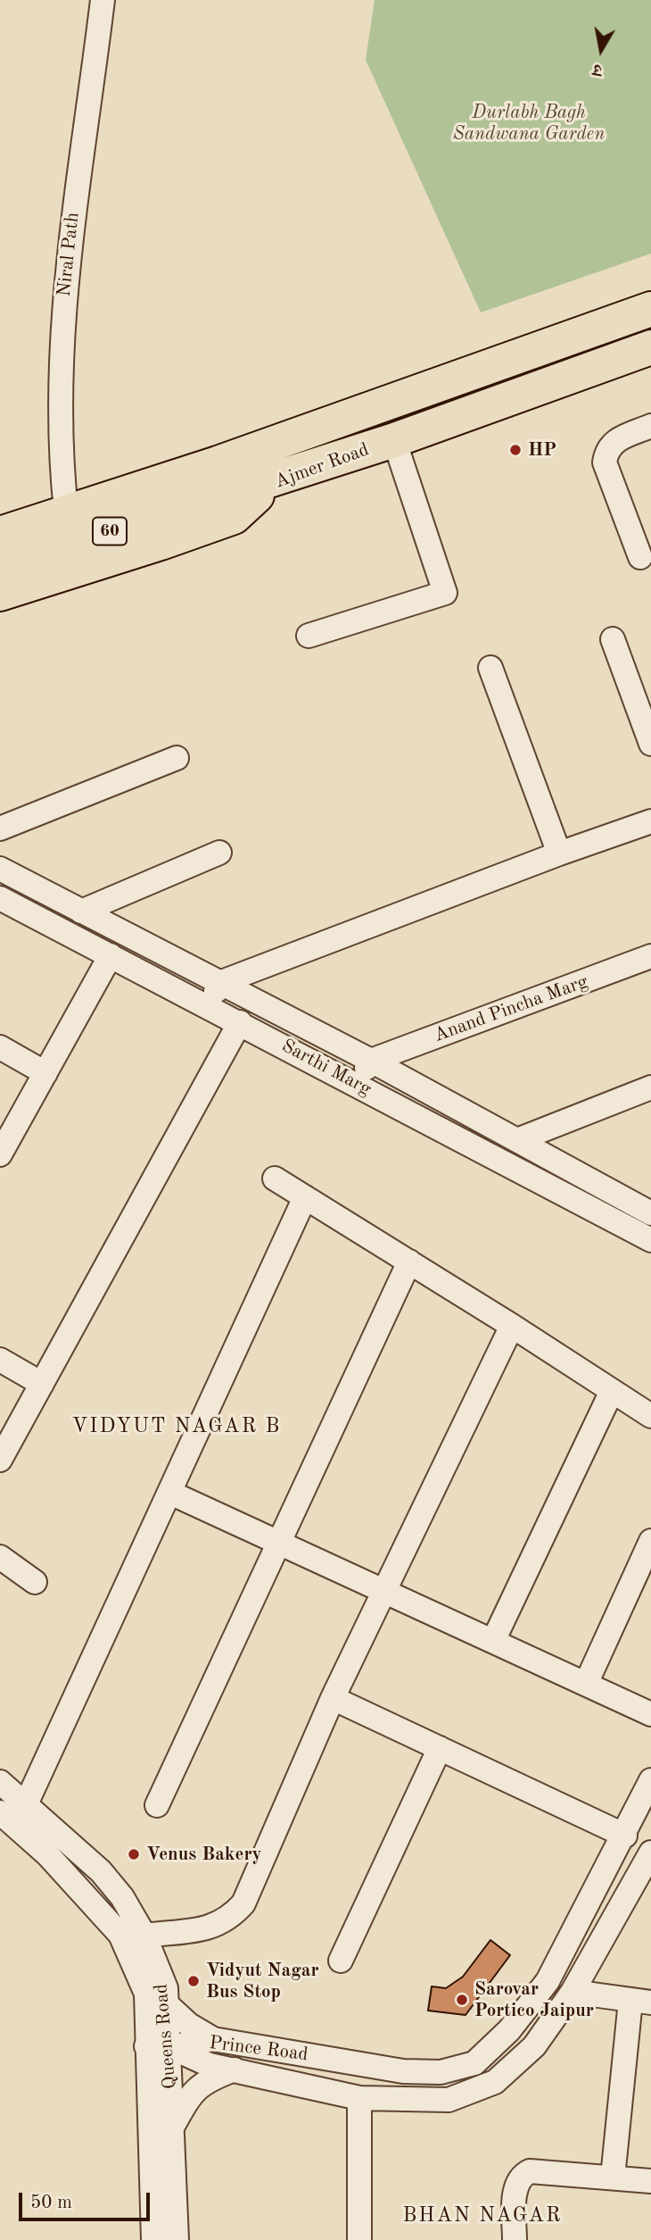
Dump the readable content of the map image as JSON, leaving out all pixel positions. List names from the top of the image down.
{
  "streets": {
    "highway": ["Ajmer Road", "60"],
    "street": [
      "Niral Path",
      "Anand Pincha Marg",
      "Sarthi Marg",
      "Queens Road",
      "Prince Road"
    ]
  },
  "crossings": [
    ["Niral Path", "Ajmer Road"],
    ["Ajmer Road", "60"],
    ["Queens Road", "Prince Road"]
  ],
  "districts": ["VIDYUT NAGAR B", "BHAN NAGAR"],
  "parks": ["Durlabh Bagh Sandwana Garden"],
  "places": [
    "HP",
    "Venus Bakery",
    "Vidyut Nagar Bus Stop",
    "Sarovar Portico Jaipur"
  ],
  "scale_bar": "50 m",
  "north": "bottom"
}
